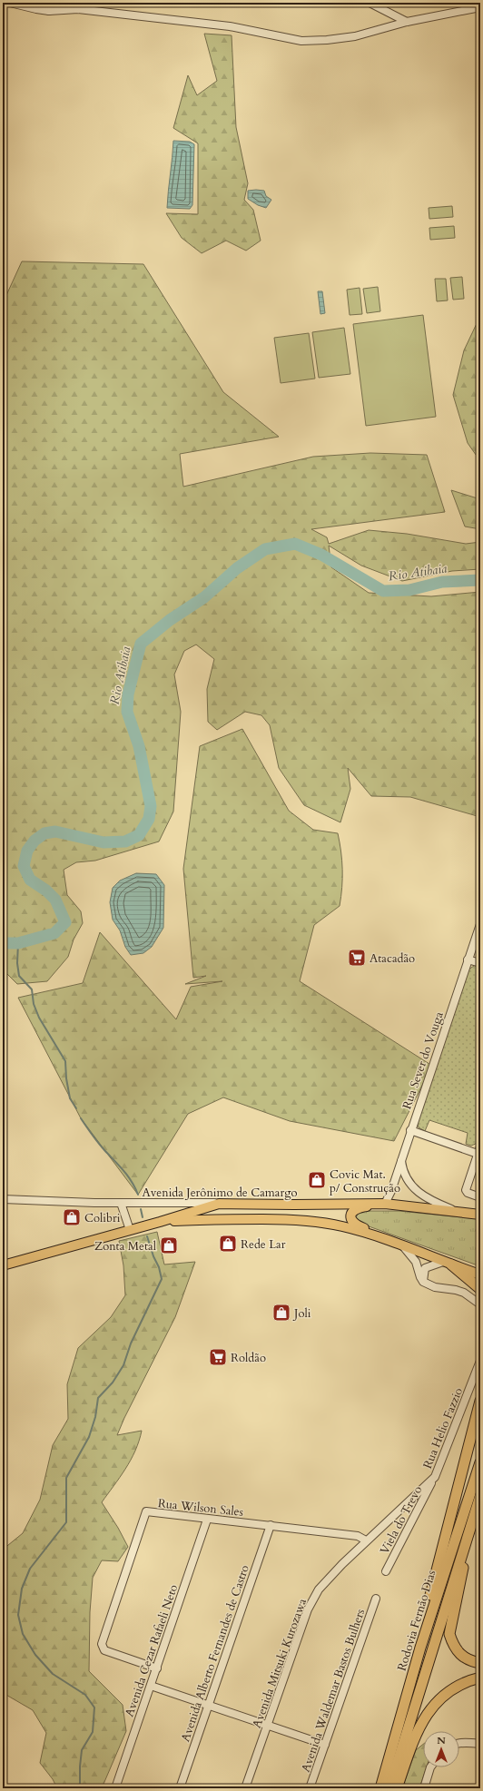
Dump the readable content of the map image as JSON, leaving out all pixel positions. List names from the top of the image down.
{
  "streets": {
    "highway": ["Rodovia Fernão Dias"],
    "main road": ["Avenida Jerônimo de Camargo"],
    "street": [
      "Rua Sever do Vouga",
      "Rua Helio Fazzio",
      "Rua Wilson Sales",
      "Viela do Trevo",
      "Avenida Cezar Rafaeli Neto",
      "Avenida Alberto Fernandes de Castro",
      "Avenida Mitsuki Kurozawa",
      "Avenida Waldemar Bastos Bulhers"
    ]
  },
  "crossings": [
    ["Rua Sever do Vouga", "Avenida Jerônimo de Camargo"],
    ["Rua Helio Fazzio", "Rua Wilson Sales"],
    ["Rua Helio Fazzio", "Viela do Trevo"],
    ["Rua Helio Fazzio", "Avenida Mitsuki Kurozawa"],
    ["Rua Wilson Sales", "Avenida Cezar Rafaeli Neto"],
    ["Rua Wilson Sales", "Avenida Alberto Fernandes de Castro"],
    ["Rua Wilson Sales", "Avenida Mitsuki Kurozawa"]
  ],
  "water": ["Rio Atibaia"],
  "places": {
    "supermarket": ["Atacadão", "Roldão"],
    "shop": [
      "Covic Mat. p/ Construção",
      "Colibri",
      "Rede Lar",
      "Zonta Metal",
      "Joli"
    ]
  },
  "north": "top"
}
